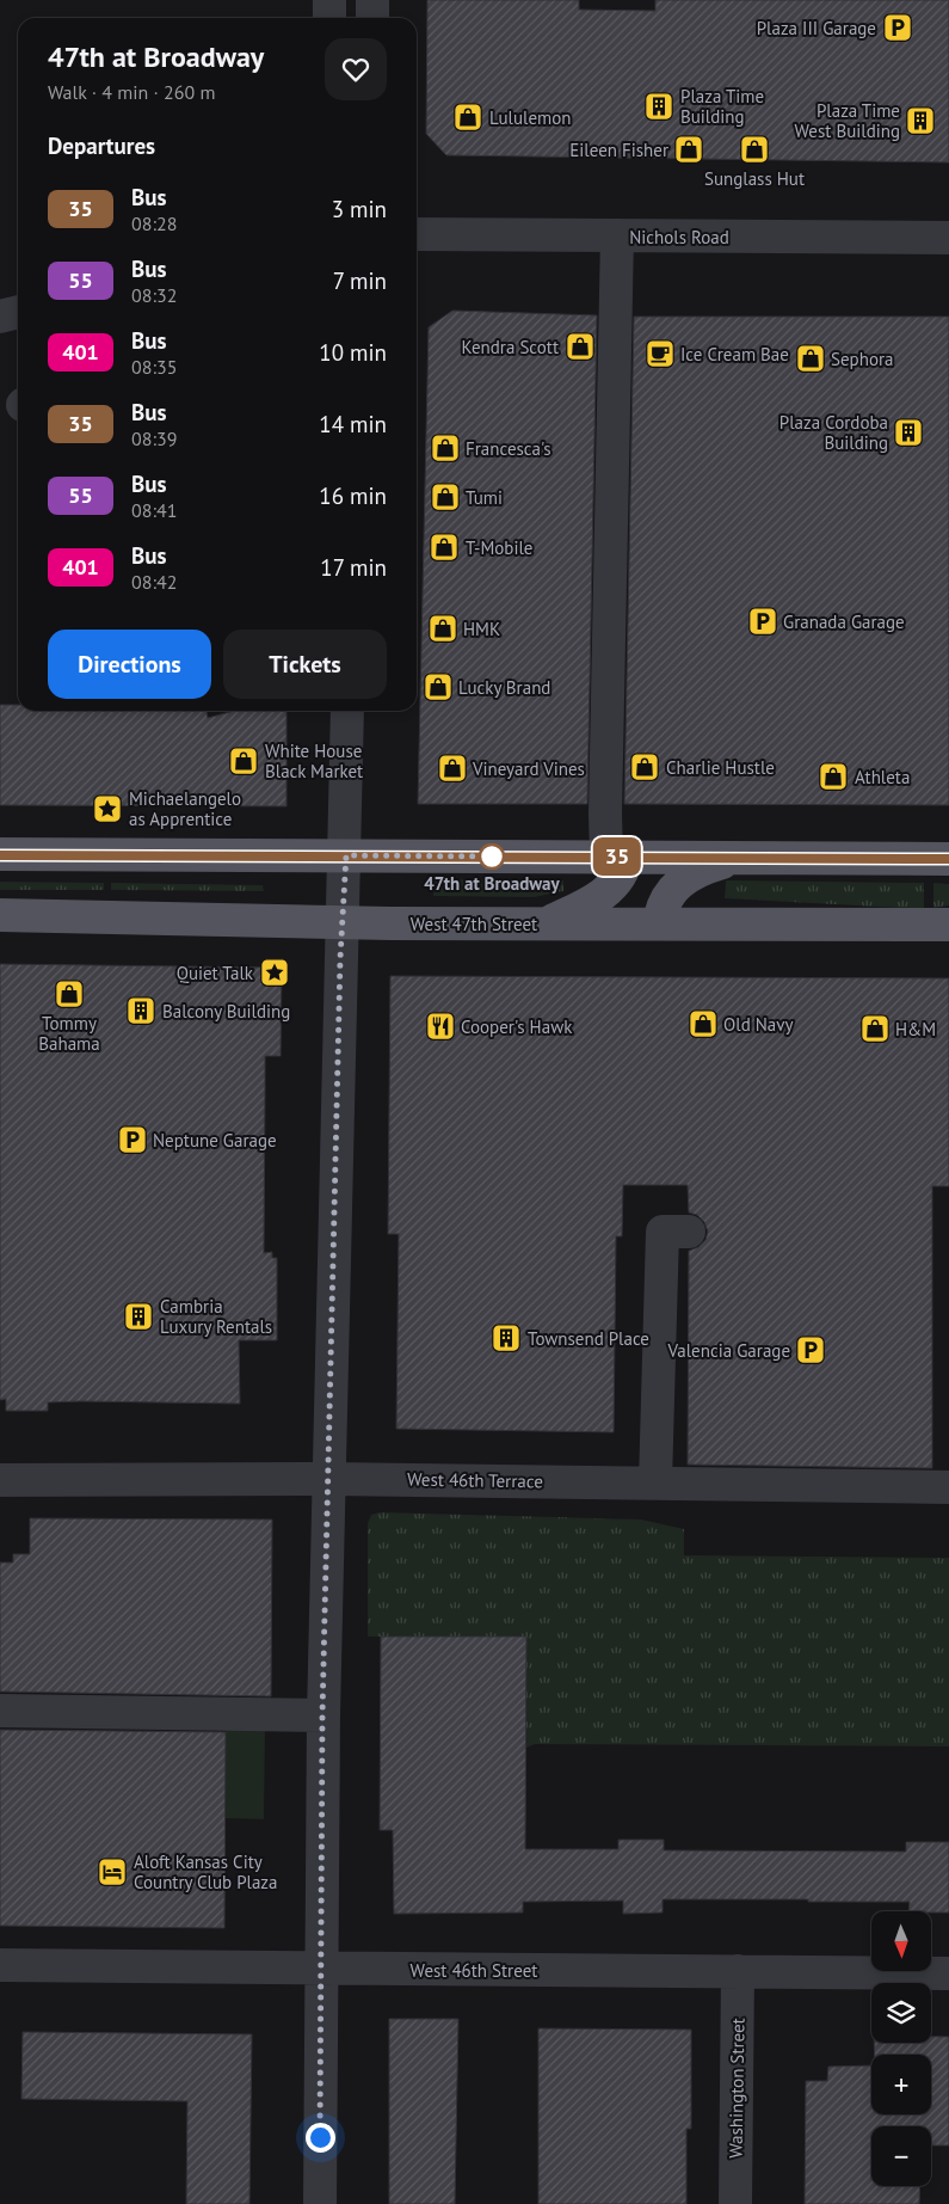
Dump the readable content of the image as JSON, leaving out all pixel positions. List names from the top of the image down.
{
  "streets": {
    "main road": ["West 47th Street"],
    "street": [
      "Nichols Road",
      "West 46th Terrace",
      "West 46th Street",
      "Washington Street"
    ]
  },
  "crossings": [
    ["West 46th Street", "Washington Street"]
  ],
  "places": {
    "parking": [
      "Plaza III Garage",
      "Granada Garage",
      "Neptune Garage",
      "Valencia Garage"
    ],
    "building": [
      "Plaza Time Building",
      "Plaza Time West Building",
      "Plaza Cordoba Building",
      "Balcony Building",
      "Cambria Luxury Rentals",
      "Townsend Place"
    ],
    "shop": [
      "Lululemon",
      "Eileen Fisher",
      "Sunglass Hut",
      "Kendra Scott",
      "Sephora",
      "Francesca's",
      "Tumi",
      "T-Mobile",
      "HMK",
      "Lucky Brand",
      "White House Black Market",
      "Charlie Hustle",
      "Vineyard Vines",
      "Athleta",
      "Tommy Bahama",
      "Old Navy",
      "H&M"
    ],
    "cafe": ["Ice Cream Bae"],
    "place": ["Michaelangelo as Apprentice", "Quiet Talk"],
    "other": ["47th at Broadway"],
    "restaurant": ["Cooper's Hawk"],
    "hotel": ["Aloft Kansas City Country Club Plaza"]
  },
  "lines": ["bus line 35"],
  "north": "bottom",
  "page": {
    "on_map": "35",
    "heading": [
      ["47th at Broadway", "Walk · 4 min · 260 m"],
      "Departures"
    ],
    "list": [
      {
        "mark": "35",
        "name": "Bus",
        "note": "08:28",
        "value": "3 min"
      },
      {
        "mark": "55",
        "name": "Bus",
        "note": "08:32",
        "value": "7 min"
      },
      {
        "mark": "401",
        "name": "Bus",
        "note": "08:35",
        "value": "10 min"
      },
      {
        "mark": "35",
        "name": "Bus",
        "note": "08:39",
        "value": "14 min"
      },
      {
        "mark": "55",
        "name": "Bus",
        "note": "08:41",
        "value": "16 min"
      },
      {
        "mark": "401",
        "name": "Bus",
        "note": "08:42",
        "value": "17 min"
      }
    ],
    "buttons": ["Directions", "Tickets"],
    "map_buttons": ["+", "−"]
  }
}
